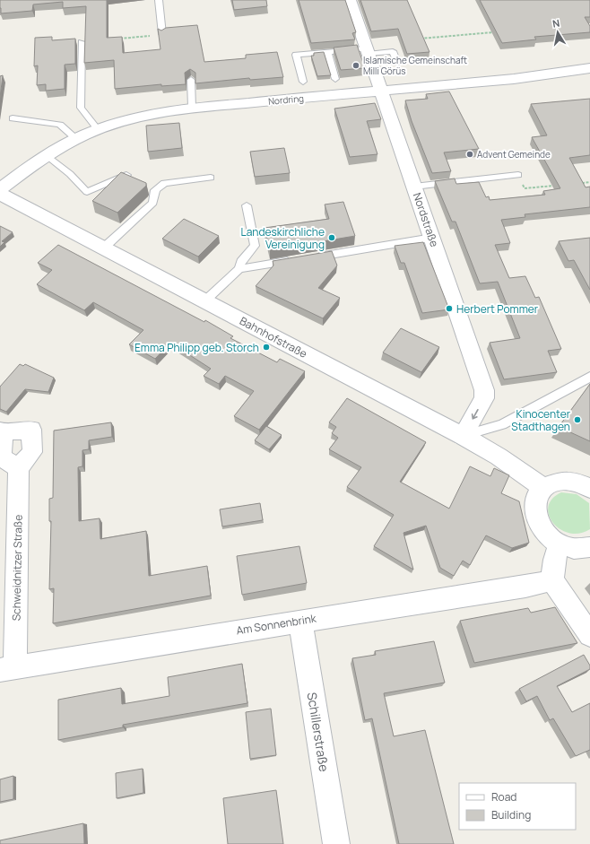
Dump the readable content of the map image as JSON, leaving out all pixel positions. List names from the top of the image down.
{
  "streets": {
    "street": [
      "Nordring",
      "Nordstraße",
      "Bahnhofstraße",
      "Schweidnitzer Straße",
      "Am Sonnenbrink",
      "Schillerstraße"
    ]
  },
  "crossings": [
    ["Nordring", "Nordstraße"],
    ["Nordstraße", "Bahnhofstraße"],
    ["Schweidnitzer Straße", "Am Sonnenbrink"],
    ["Am Sonnenbrink", "Schillerstraße"]
  ],
  "one_way": ["Nordstraße"],
  "places": [
    "Islamische Gemeinschaft Milli Görüs",
    "Advent Gemeinde",
    "Landeskirchliche Vereinigung",
    "Herbert Pommer",
    "Emma Philipp geb. Storch",
    "Kinocenter Stadthagen"
  ],
  "legend": ["Road", "Building"],
  "north": "top"
}
